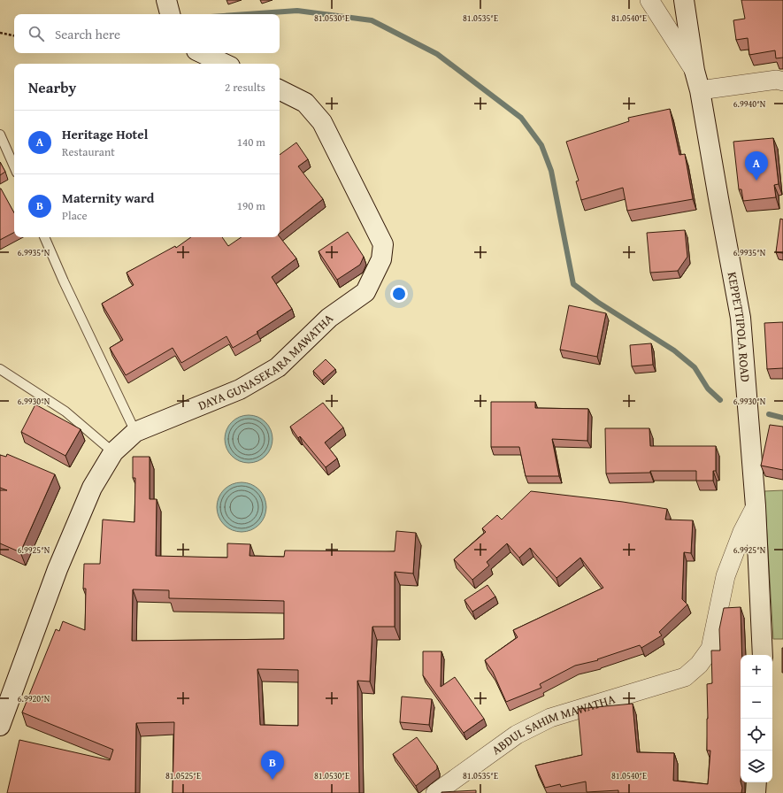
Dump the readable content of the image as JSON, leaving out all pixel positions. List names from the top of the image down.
{
  "streets": {
    "street": ["KEPPETTIPOLA ROAD", "DAYA GUNASEKARA MAWATHA", "ABDUL SAHIM MAWATHA"]
  },
  "crossings": [
    ["KEPPETTIPOLA ROAD", "ABDUL SAHIM MAWATHA"]
  ],
  "page": {
    "search": "Search here",
    "heading": ["Nearby", "2 results"],
    "list": [
      {
        "mark": "A",
        "name": "Heritage Hotel",
        "note": "Restaurant",
        "value": "140 m"
      },
      {
        "mark": "B",
        "name": "Maternity ward",
        "note": "Place",
        "value": "190 m"
      }
    ],
    "pins": ["A", "B"],
    "map_buttons": ["+", "−"]
  },
  "coordinates": [
    "81.0530°E",
    "81.0535°E",
    "81.0540°E",
    "6.9940°N",
    "6.9935°N",
    "6.9930°N",
    "6.9925°N",
    "6.9920°N",
    "81.0525°E"
  ]
}
